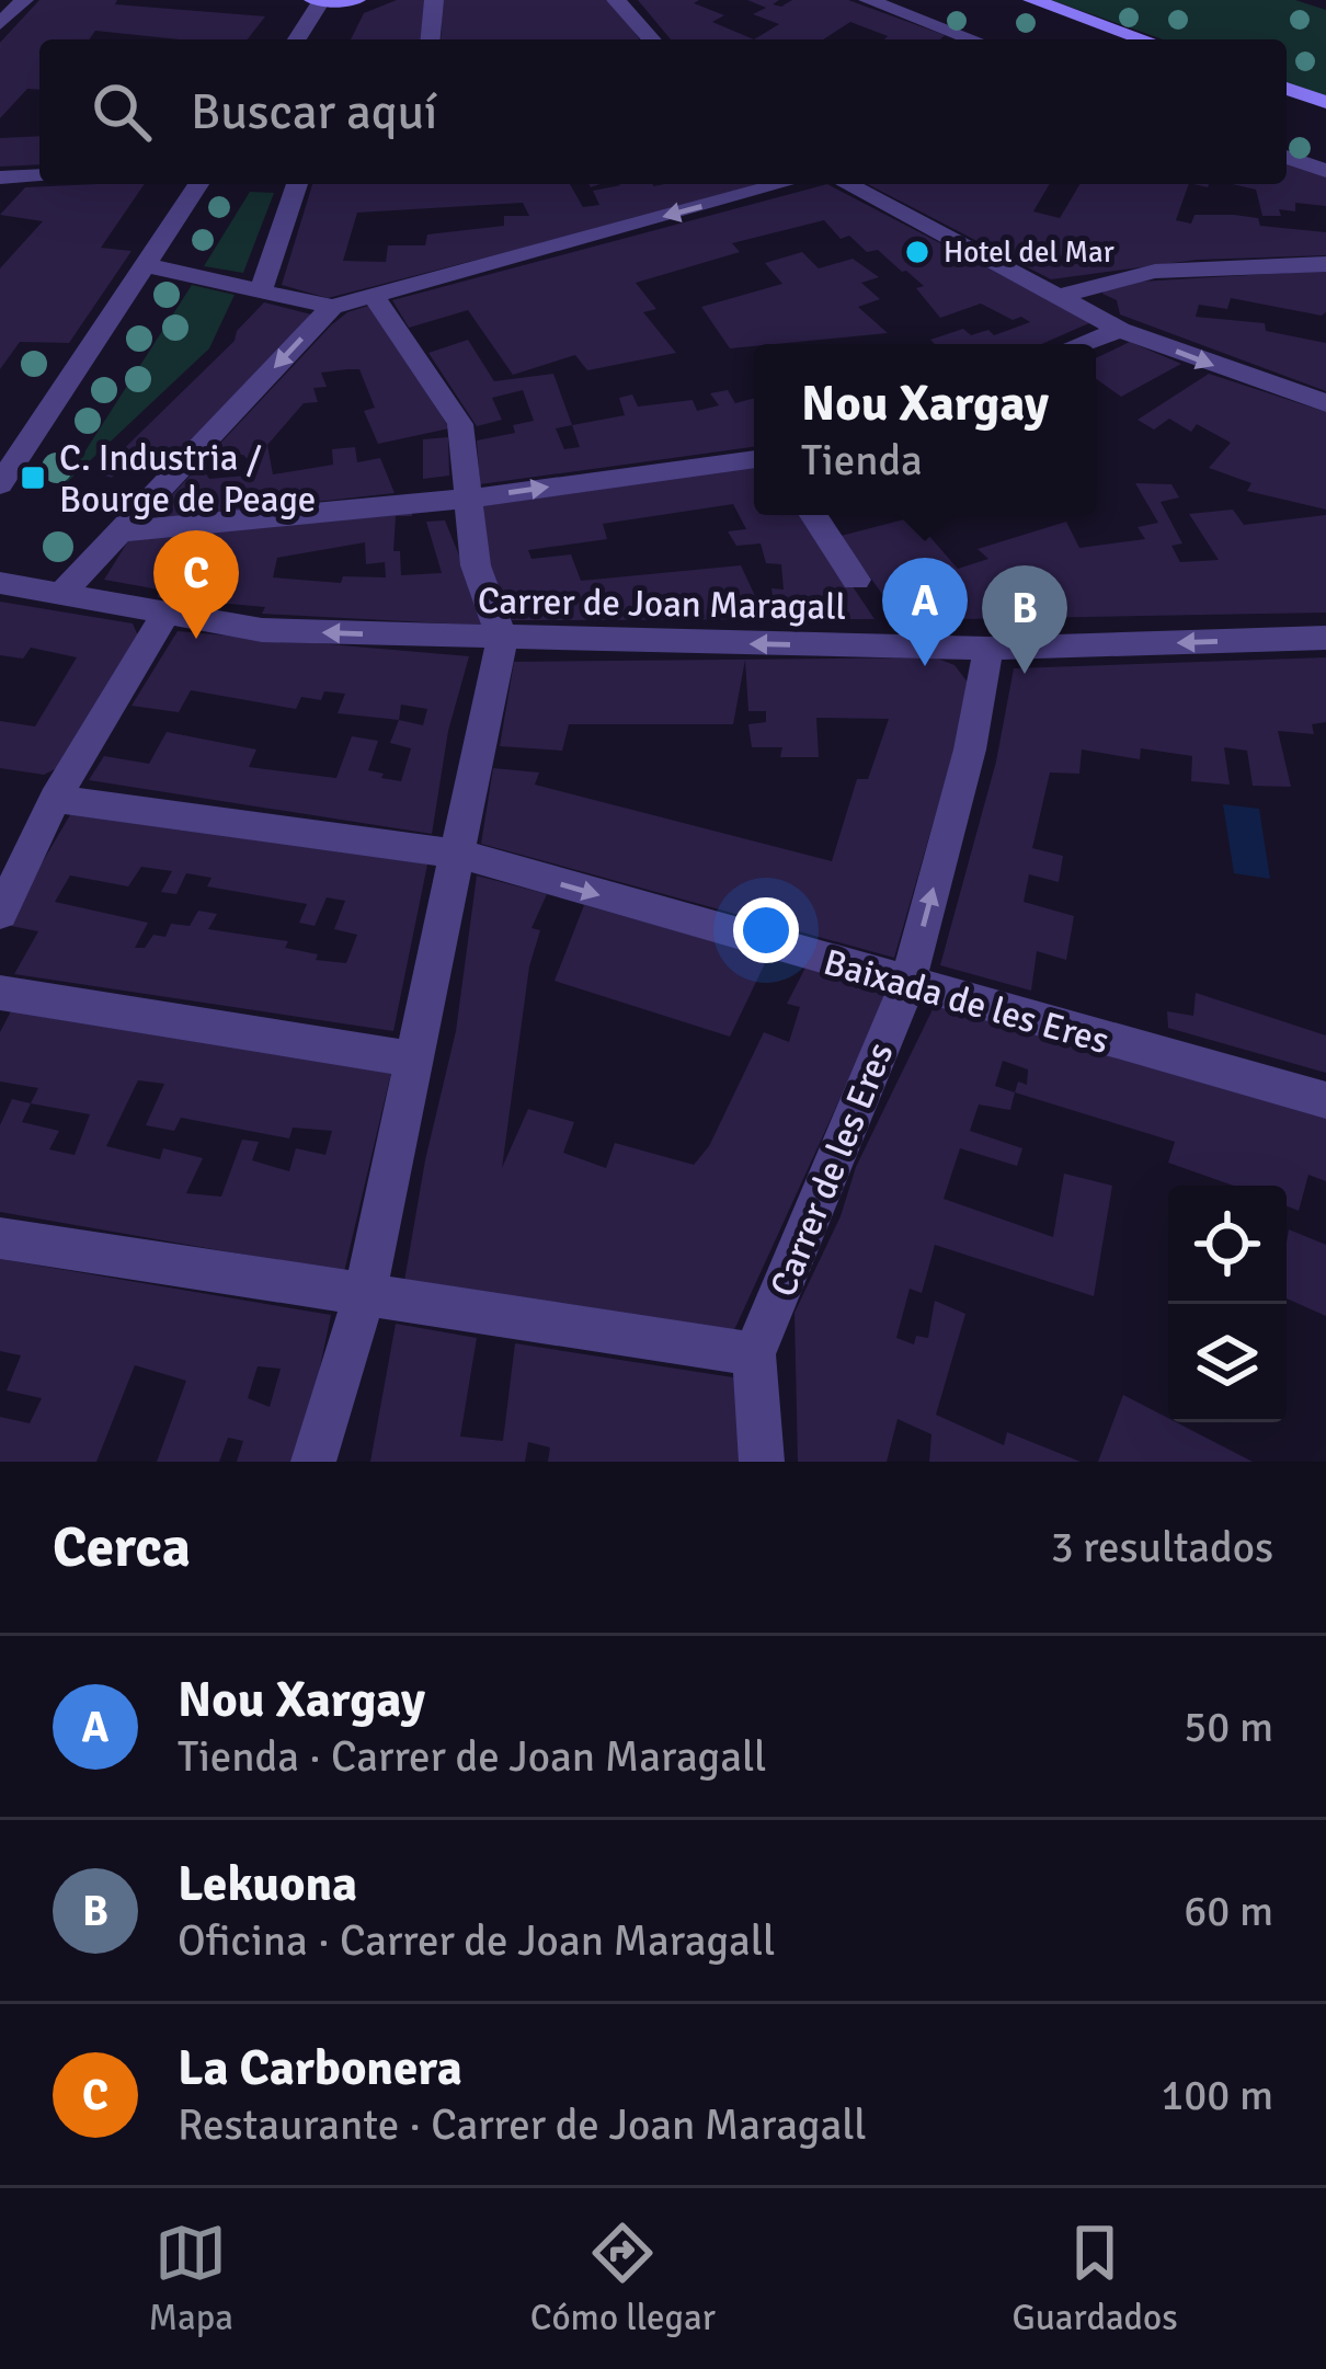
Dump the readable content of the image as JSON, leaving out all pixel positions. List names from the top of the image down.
{
  "streets": {
    "street": ["Carrer de Joan Maragall", "Baixada de les Eres", "Carrer de les Eres"]
  },
  "crossings": [
    ["Carrer de Joan Maragall", "Carrer de les Eres"],
    ["Baixada de les Eres", "Carrer de les Eres"]
  ],
  "one_way": ["Baixada de les Eres", "Carrer de les Eres"],
  "places": {
    "other": ["Hotel del Mar"],
    "transit": ["C. Industria / Bourge de Peage"]
  },
  "page": {
    "search": "Buscar aquí",
    "popup": ["Nou Xargay", "Tienda"],
    "pins": ["C", "A", "B"],
    "heading": ["Cerca", "3 resultados"],
    "list": [
      {
        "mark": "A",
        "name": "Nou Xargay",
        "note": "Tienda · Carrer de Joan Maragall",
        "value": "50 m"
      },
      {
        "mark": "B",
        "name": "Lekuona",
        "note": "Oficina · Carrer de Joan Maragall",
        "value": "60 m"
      },
      {
        "mark": "C",
        "name": "La Carbonera",
        "note": "Restaurante · Carrer de Joan Maragall",
        "value": "100 m"
      }
    ],
    "nav": ["Mapa", "Cómo llegar", "Guardados"]
  }
}
